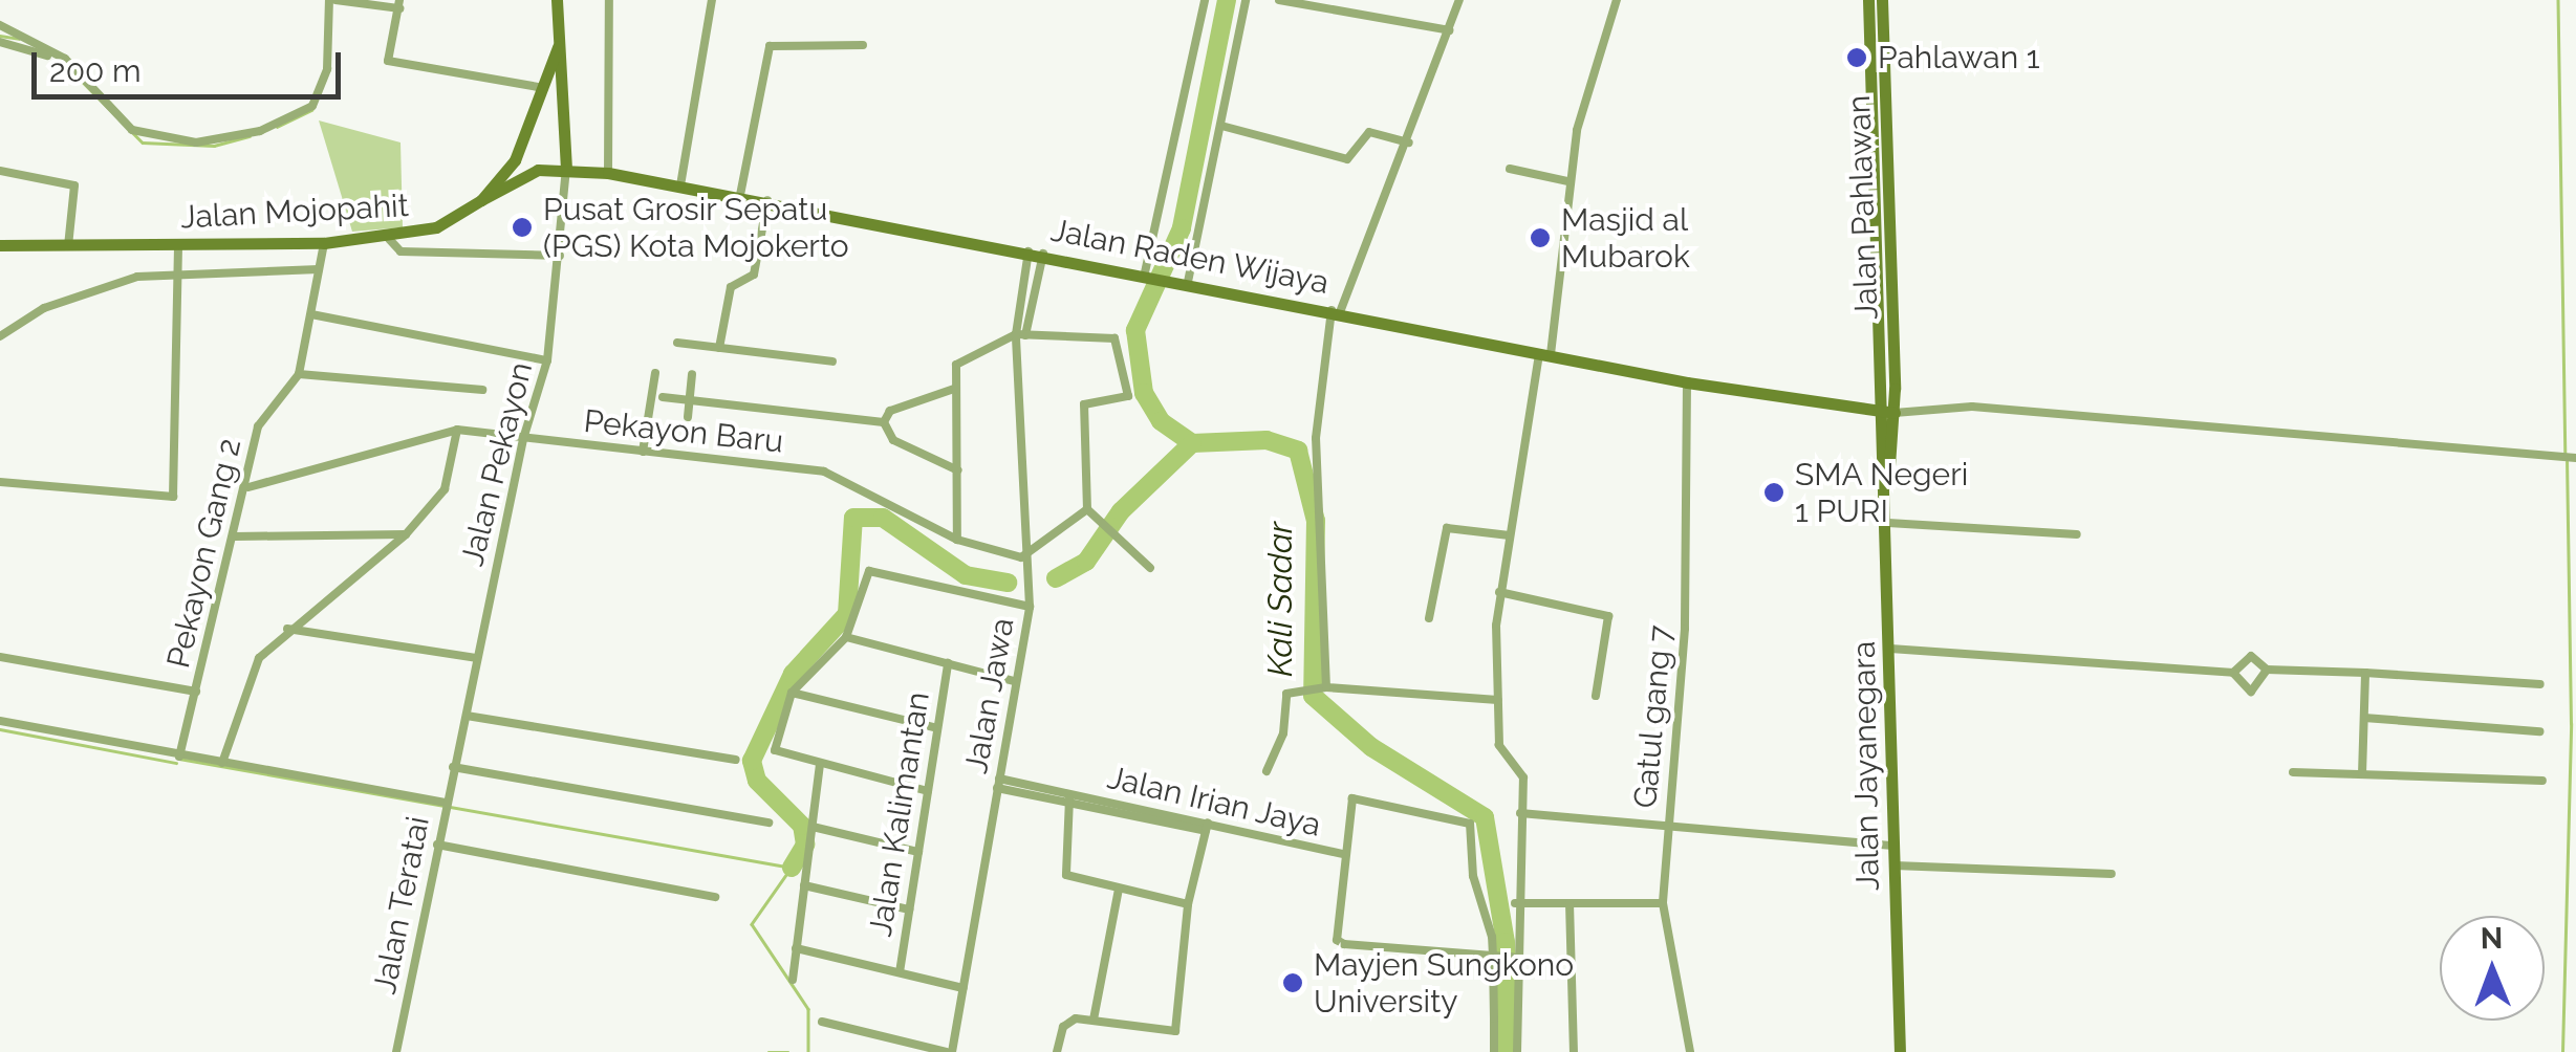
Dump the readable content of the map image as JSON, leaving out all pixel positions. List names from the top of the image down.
{
  "streets": {
    "main road": [
      "Jalan Pahlawan",
      "Jalan Mojopahit",
      "Jalan Raden Wijaya",
      "Jalan Jayanegara"
    ],
    "street": [
      "Pekayon Baru",
      "Jalan Pekayon",
      "Pekayon Gang 2",
      "Jalan Jawa",
      "Gatul gang 7",
      "Jalan Irian Jaya",
      "Jalan Kalimantan",
      "Jalan Teratai"
    ]
  },
  "crossings": [
    ["Jalan Pahlawan", "Jalan Raden Wijaya"],
    ["Jalan Pahlawan", "Jalan Jayanegara"],
    ["Jalan Mojopahit", "Jalan Raden Wijaya"],
    ["Jalan Mojopahit", "Jalan Pekayon"],
    ["Jalan Mojopahit", "Pekayon Gang 2"],
    ["Jalan Raden Wijaya", "Jalan Pekayon"],
    ["Jalan Raden Wijaya", "Jalan Jawa"],
    ["Jalan Raden Wijaya", "Gatul gang 7"],
    ["Jalan Raden Wijaya", "Jalan Jayanegara"],
    ["Pekayon Baru", "Jalan Pekayon"],
    ["Pekayon Baru", "Jalan Jawa"],
    ["Jalan Pekayon", "Jalan Teratai"],
    ["Jalan Jawa", "Jalan Irian Jaya"]
  ],
  "water": ["Kali Sadar"],
  "places": [
    "Pahlawan 1",
    "Pusat Grosir Sepatu (PGS) Kota Mojokerto",
    "Masjid al Mubarok",
    "SMA Negeri 1 PURI",
    "Mayjen Sungkono University"
  ],
  "scale_bar": "200 m",
  "north": "top"
}
